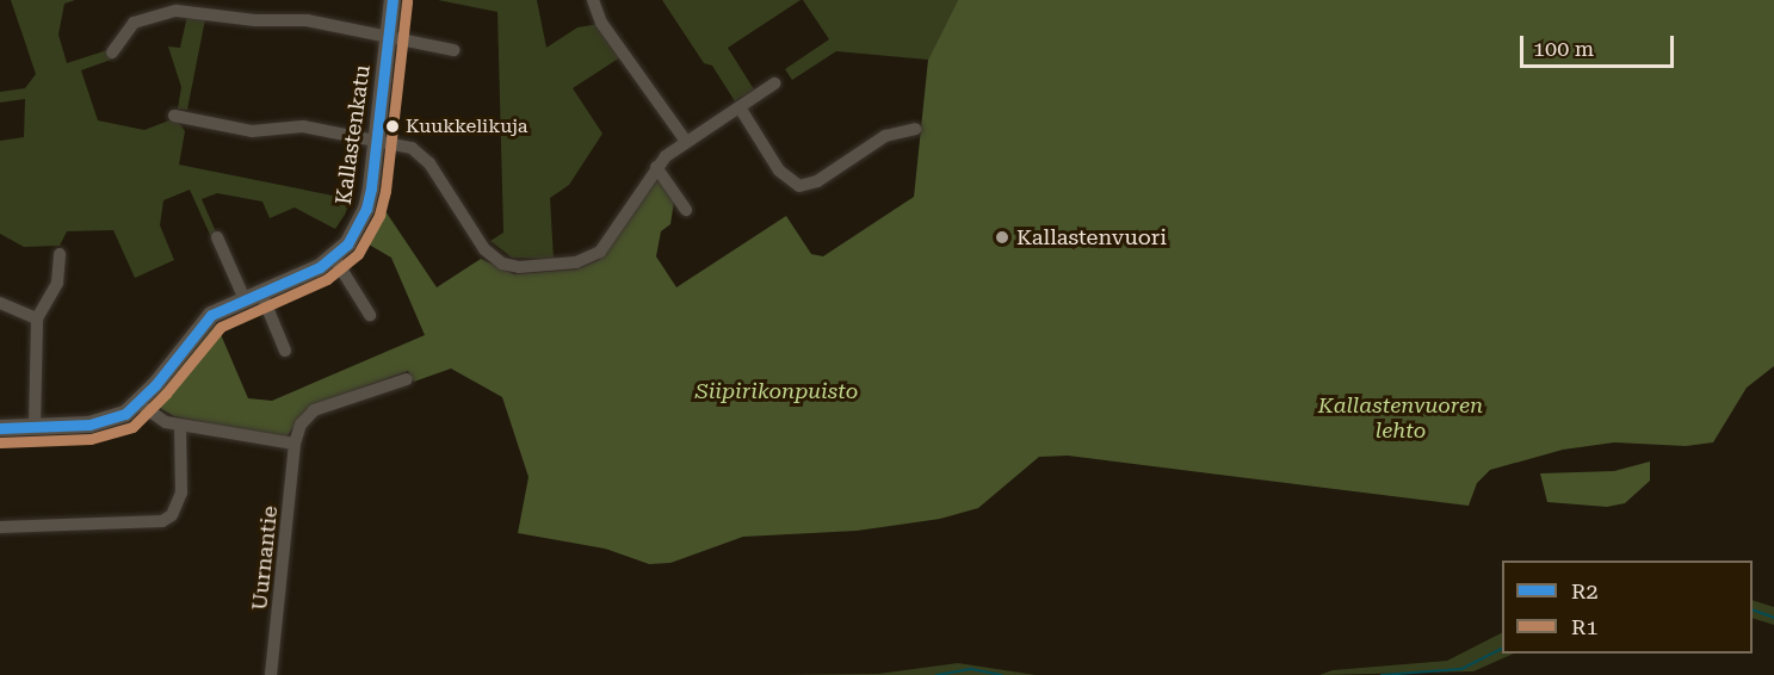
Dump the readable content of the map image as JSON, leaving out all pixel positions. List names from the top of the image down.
{
  "streets": {
    "street": ["Kallastenkatu", "Uurnantie"]
  },
  "parks": ["Siipirikonpuisto", "Kallastenvuoren lehto"],
  "places": ["Kuukkelikuja", "Kallastenvuori"],
  "lines": ["transit line R2", "transit line R1"],
  "legend": ["R2", "R1"],
  "scale_bar": "100 m"
}
